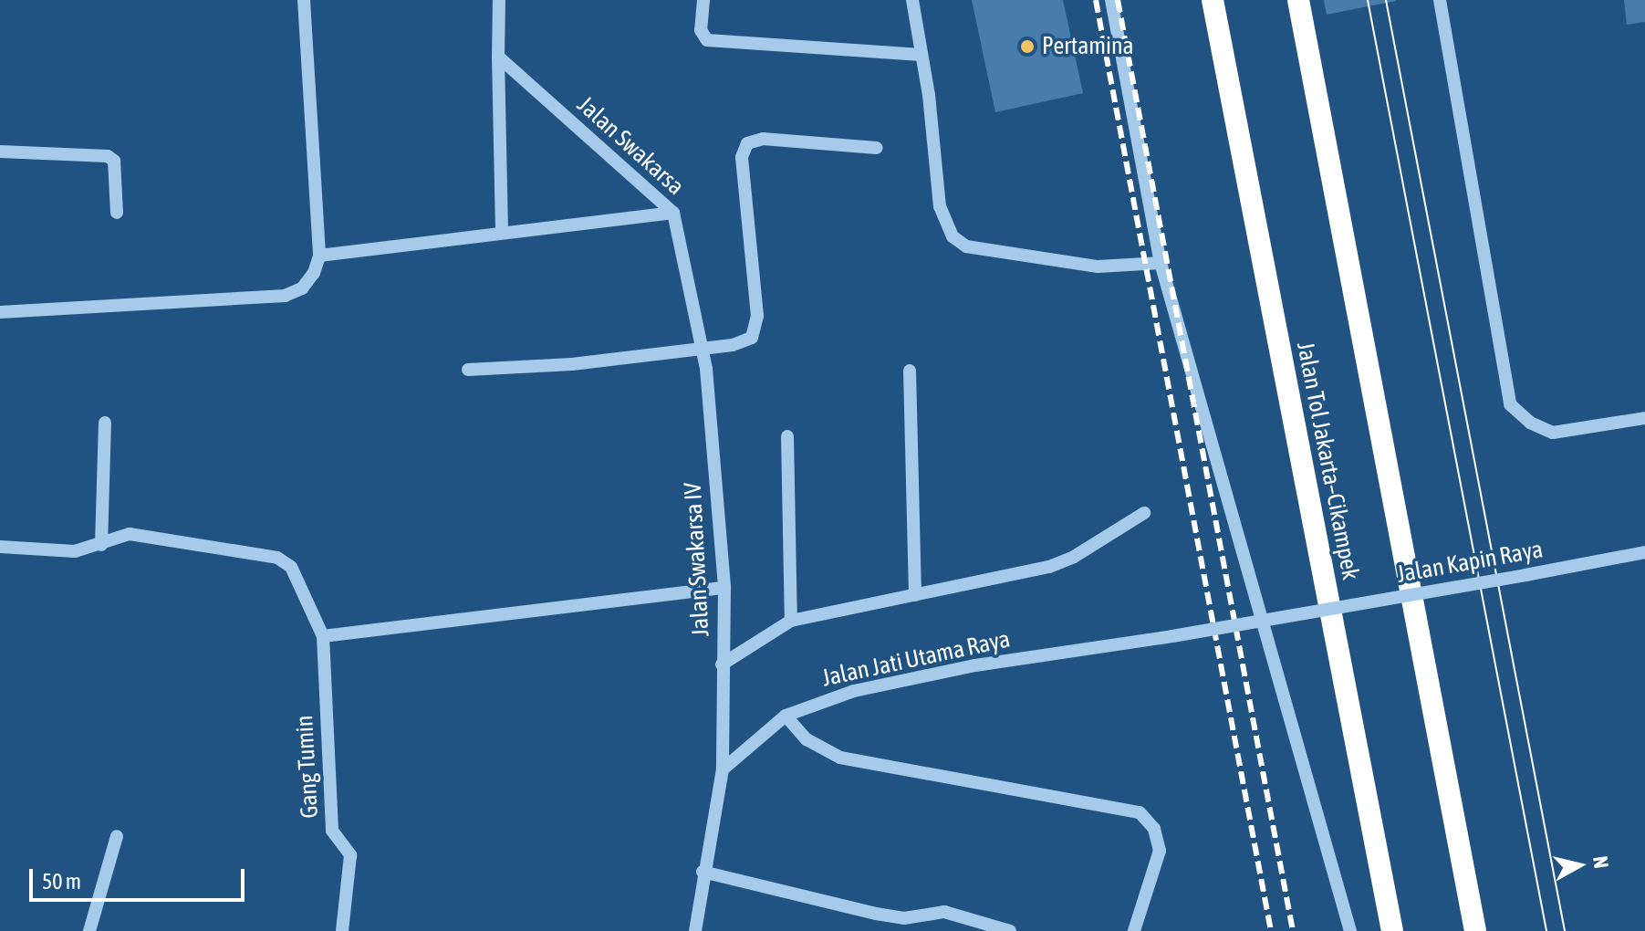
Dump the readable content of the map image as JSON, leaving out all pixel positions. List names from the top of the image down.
{
  "streets": {
    "highway": ["Jalan Tol Jakarta–Cikampek"],
    "street": [
      "Jalan Swakarsa",
      "Jalan Swakarsa IV",
      "Jalan Kapin Raya",
      "Jalan Jati Utama Raya",
      "Gang Tumin"
    ]
  },
  "crossings": [
    ["Jalan Swakarsa", "Jalan Swakarsa IV"],
    ["Jalan Swakarsa IV", "Jalan Jati Utama Raya"],
    ["Jalan Kapin Raya", "Jalan Jati Utama Raya"]
  ],
  "places": ["Pertamina"],
  "scale_bar": "50 m",
  "north": "right"
}
